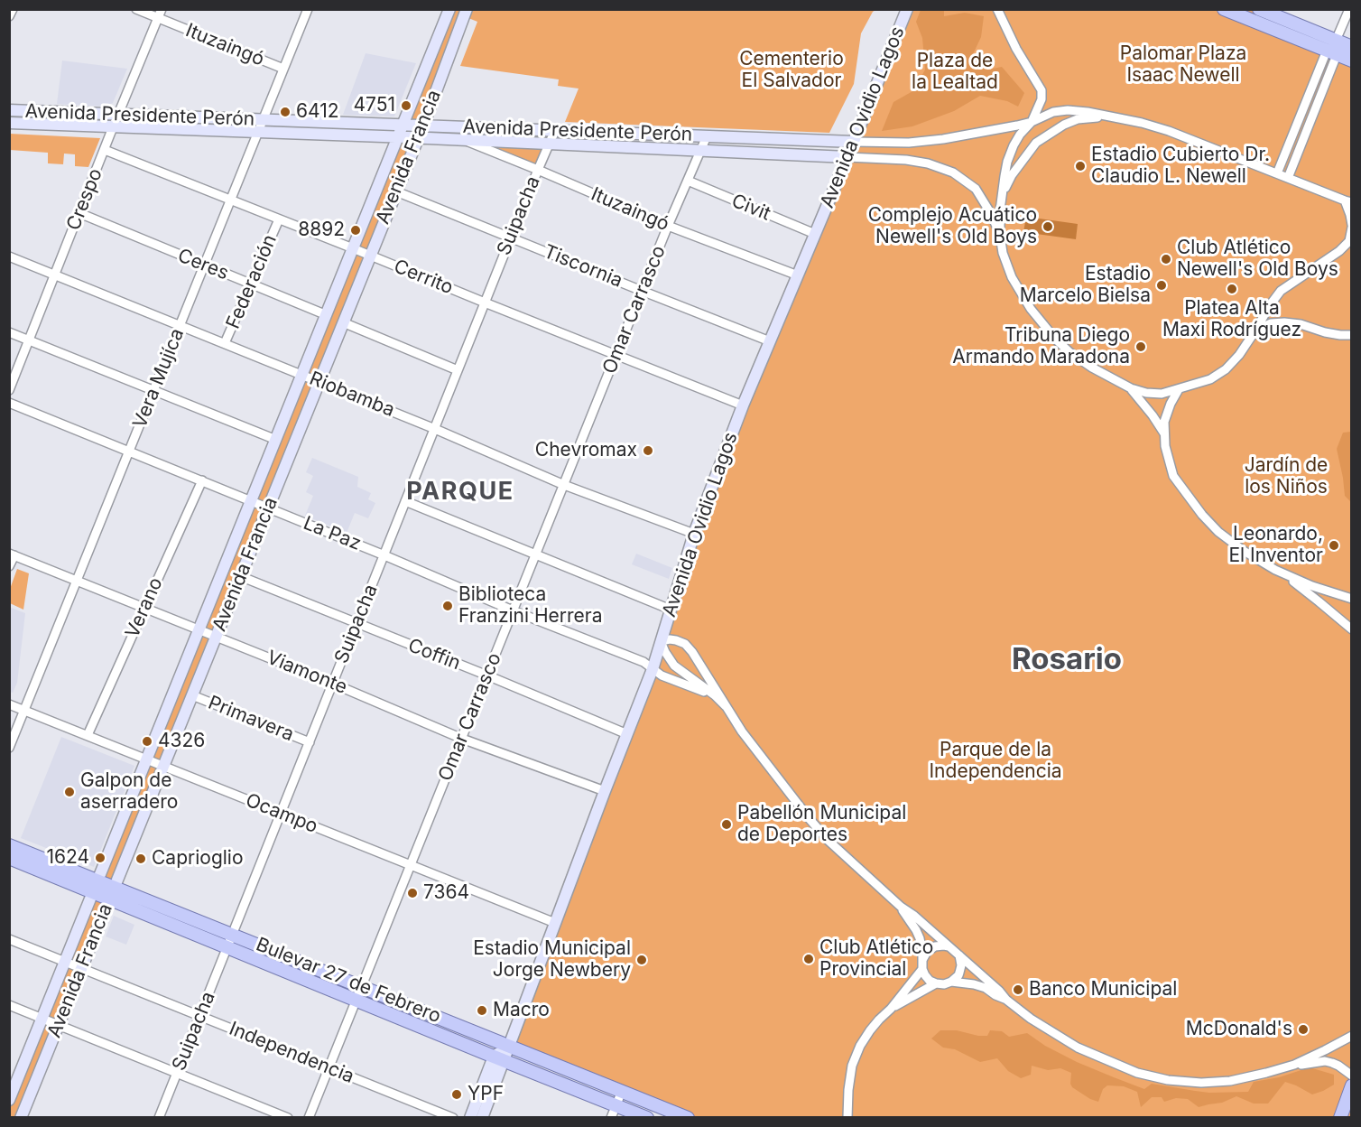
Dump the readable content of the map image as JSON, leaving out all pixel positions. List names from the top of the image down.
{
  "streets": {
    "main road": [
      "Avenida Presidente Perón",
      "Avenida Ovidio Lagos",
      "Avenida Francia",
      "Bulevar 27 de Febrero"
    ],
    "street": [
      "Ituzaingó",
      "Crespo",
      "Civit",
      "Suipacha",
      "Ceres",
      "Tiscornia",
      "Cerrito",
      "Federación",
      "Omar Carrasco",
      "Vera Mujíca",
      "Riobamba",
      "La Paz",
      "Verano",
      "Coffin",
      "Viamonte",
      "Primavera",
      "Ocampo",
      "Independencia"
    ]
  },
  "crossings": [
    ["Ituzaingó", "Avenida Presidente Perón"],
    ["Ituzaingó", "Avenida Ovidio Lagos"],
    ["Ituzaingó", "Crespo"],
    ["Ituzaingó", "Suipacha"],
    ["Ituzaingó", "Omar Carrasco"],
    ["Ituzaingó", "Vera Mujíca"],
    ["Avenida Presidente Perón", "Avenida Ovidio Lagos"],
    ["Avenida Presidente Perón", "Avenida Francia"],
    ["Avenida Presidente Perón", "Crespo"],
    ["Avenida Presidente Perón", "Suipacha"],
    ["Avenida Presidente Perón", "Omar Carrasco"],
    ["Avenida Presidente Perón", "Vera Mujíca"],
    ["Avenida Ovidio Lagos", "Civit"],
    ["Avenida Ovidio Lagos", "Tiscornia"],
    ["Avenida Ovidio Lagos", "Cerrito"],
    ["Avenida Ovidio Lagos", "Riobamba"],
    ["Avenida Ovidio Lagos", "La Paz"],
    ["Avenida Ovidio Lagos", "Coffin"],
    ["Avenida Ovidio Lagos", "Viamonte"],
    ["Avenida Ovidio Lagos", "Ocampo"],
    ["Avenida Ovidio Lagos", "Bulevar 27 de Febrero"],
    ["Avenida Francia", "Ceres"],
    ["Avenida Francia", "Tiscornia"],
    ["Avenida Francia", "Cerrito"],
    ["Avenida Francia", "Riobamba"],
    ["Avenida Francia", "La Paz"],
    ["Avenida Francia", "Coffin"],
    ["Avenida Francia", "Viamonte"],
    ["Avenida Francia", "Primavera"],
    ["Avenida Francia", "Ocampo"],
    ["Avenida Francia", "Bulevar 27 de Febrero"],
    ["Avenida Francia", "Independencia"],
    ["Crespo", "Ceres"],
    ["Crespo", "Cerrito"],
    ["Crespo", "Riobamba"],
    ["Civit", "Omar Carrasco"],
    ["Suipacha", "Tiscornia"],
    ["Suipacha", "Cerrito"],
    ["Suipacha", "Riobamba"],
    ["Suipacha", "La Paz"],
    ["Suipacha", "Coffin"],
    ["Suipacha", "Viamonte"],
    ["Suipacha", "Primavera"],
    ["Suipacha", "Ocampo"],
    ["Suipacha", "Bulevar 27 de Febrero"],
    ["Suipacha", "Independencia"],
    ["Ceres", "Federación"],
    ["Ceres", "Vera Mujíca"],
    ["Tiscornia", "Omar Carrasco"],
    ["Cerrito", "Federación"],
    ["Cerrito", "Omar Carrasco"],
    ["Cerrito", "Vera Mujíca"],
    ["Federación", "Riobamba"],
    ["Omar Carrasco", "Riobamba"],
    ["Omar Carrasco", "La Paz"],
    ["Omar Carrasco", "Coffin"],
    ["Omar Carrasco", "Viamonte"],
    ["Omar Carrasco", "Ocampo"],
    ["Omar Carrasco", "Bulevar 27 de Febrero"],
    ["Omar Carrasco", "Independencia"],
    ["Vera Mujíca", "Riobamba"],
    ["Vera Mujíca", "La Paz"],
    ["Vera Mujíca", "Viamonte"],
    ["Vera Mujíca", "Ocampo"],
    ["La Paz", "Verano"],
    ["Verano", "Viamonte"],
    ["Verano", "Ocampo"]
  ],
  "districts": ["PARQUE", "Rosario"],
  "parks": [
    "Palomar Plaza Isaac Newell",
    "Cementerio El Salvador",
    "Plaza de la Lealtad",
    "Jardín de los Niños",
    "Parque de la Independencia"
  ],
  "places": [
    "4751",
    "6412",
    "Estadio Cubierto Dr. Claudio L. Newell",
    "Complejo Acuático Newell's Old Boys",
    "8892",
    "Club Atlético Newell's Old Boys",
    "Estadio Marcelo Bielsa",
    "Platea Alta Maxi Rodríguez",
    "Tribuna Diego Armando Maradona",
    "Chevromax",
    "Leonardo, El Inventor",
    "Biblioteca Franzini Herrera",
    "4326",
    "Galpon de aserradero",
    "Pabellón Municipal de Deportes",
    "1624",
    "Caprioglio",
    "7364",
    "Club Atlético Provincial",
    "Estadio Municipal Jorge Newbery",
    "Banco Municipal",
    "Macro",
    "McDonald's",
    "YPF"
  ]
}
